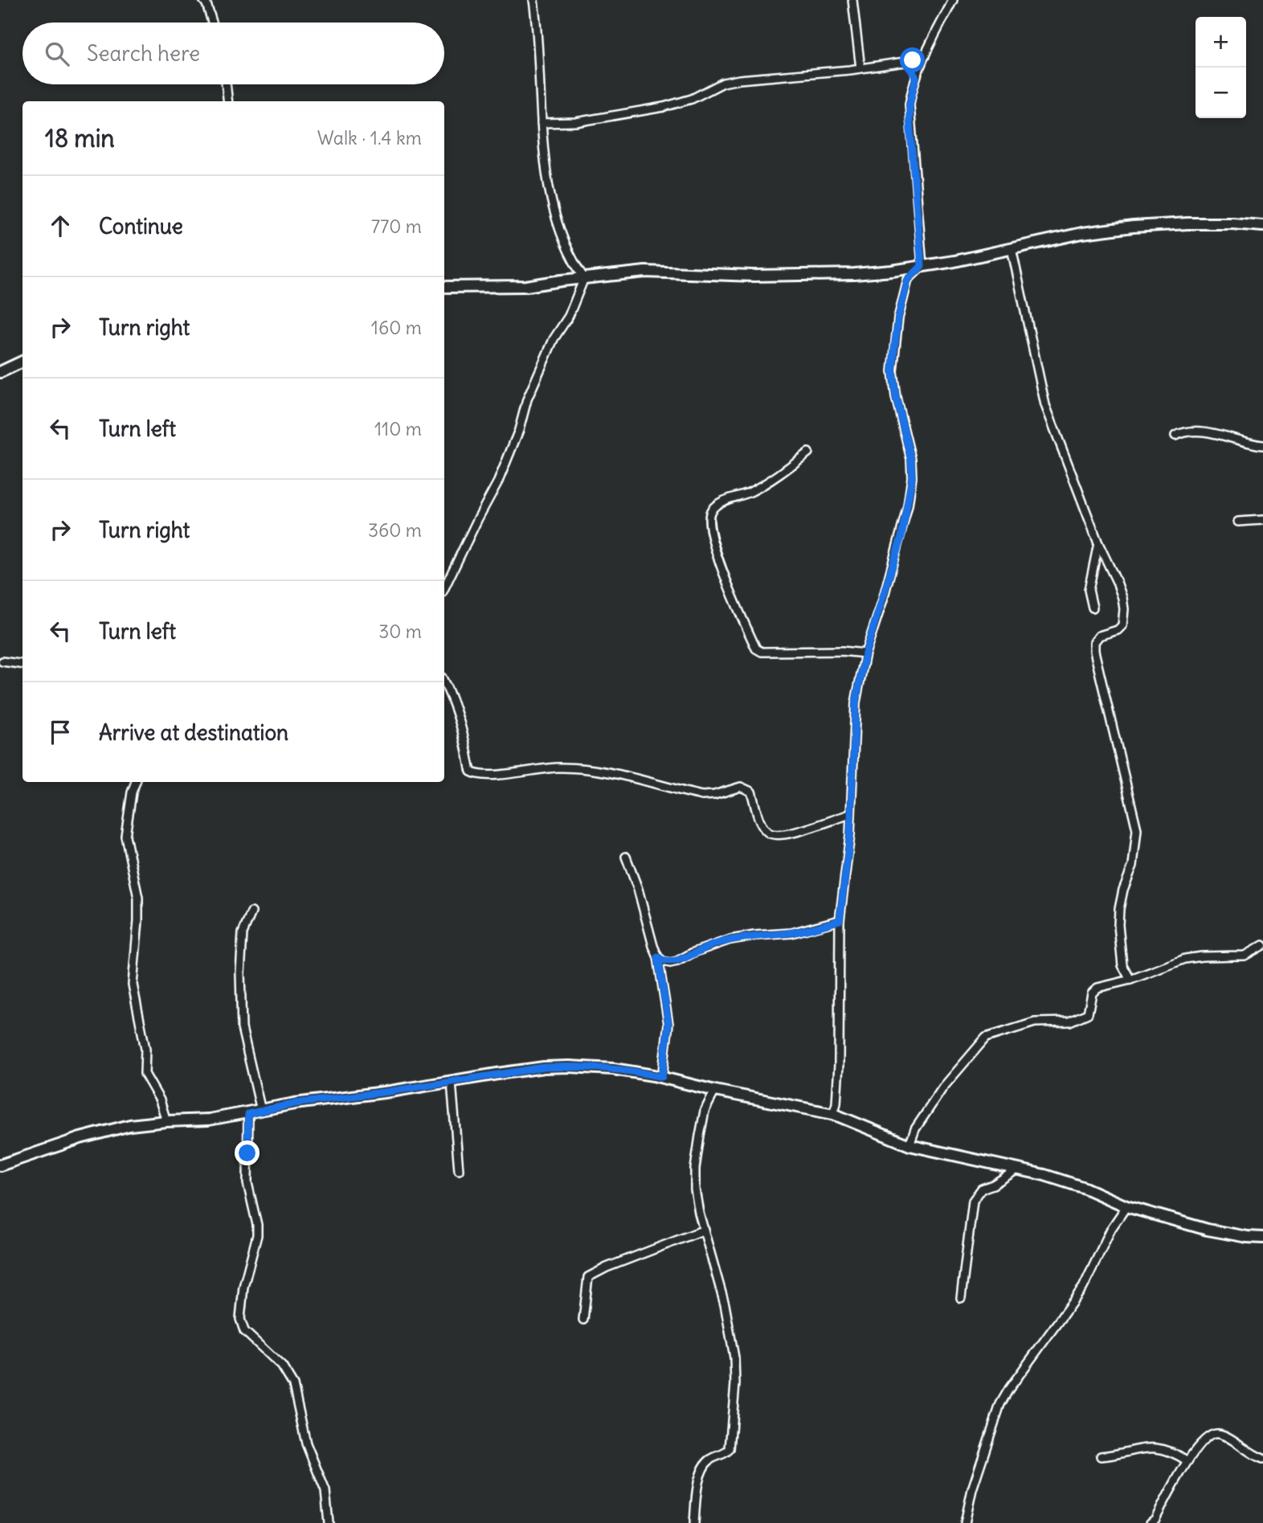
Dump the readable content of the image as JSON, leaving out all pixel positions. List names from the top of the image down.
{
  "page": {
    "map_buttons": ["+", "−"],
    "search": "Search here",
    "heading": ["18 min", "Walk · 1.4 km"],
    "list": [
      ["Continue", "770 m"],
      ["Turn right", "160 m"],
      ["Turn left", "110 m"],
      ["Turn right", "360 m"],
      ["Turn left", "30 m"],
      "Arrive at destination"
    ]
  }
}
